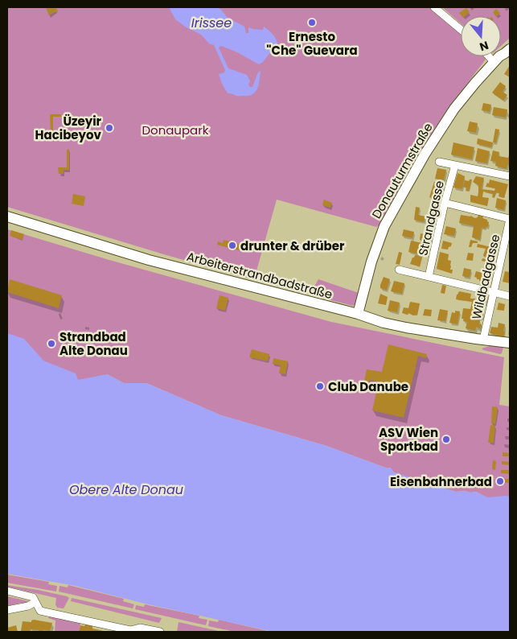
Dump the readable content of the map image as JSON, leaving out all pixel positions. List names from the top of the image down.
{
  "streets": {
    "main road": ["Donauturmstraße", "Arbeiterstrandbadstraße"],
    "street": ["Strandgasse", "Wildbadgasse"]
  },
  "crossings": [
    ["Donauturmstraße", "Arbeiterstrandbadstraße"],
    ["Arbeiterstrandbadstraße", "Wildbadgasse"]
  ],
  "water": ["Irissee", "Obere Alte Donau"],
  "parks": ["Donaupark"],
  "places": [
    "Ernesto \"Che\" Guevara",
    "Üzeyir Hacibeyov",
    "drunter & drüber",
    "Strandbad Alte Donau",
    "Club Danube",
    "ASV Wien Sportbad",
    "Eisenbahnerbad"
  ],
  "north": "bottom"
}
